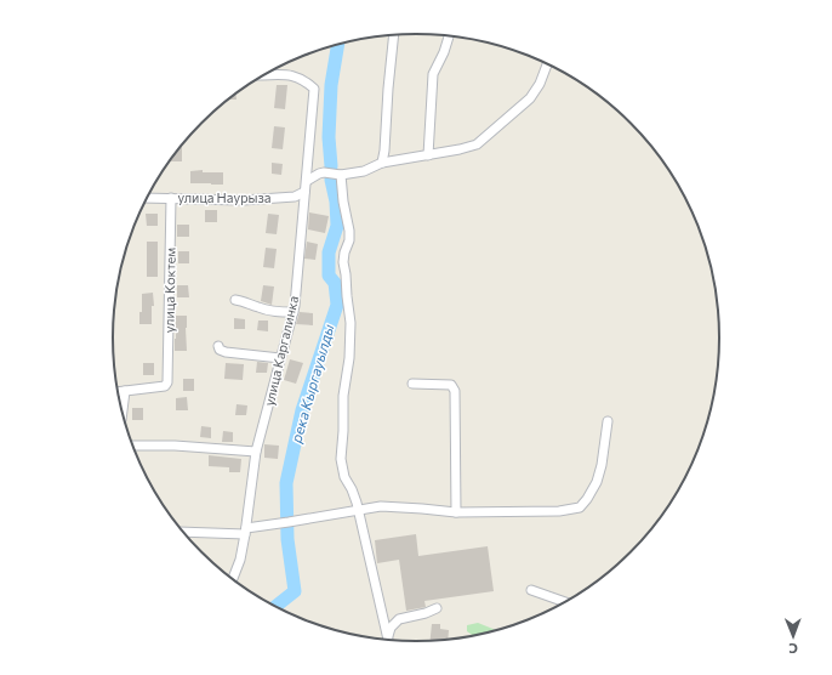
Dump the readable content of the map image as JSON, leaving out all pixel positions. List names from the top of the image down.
{
  "streets": {
    "street": ["улица Наурыза", "улица Коктем", "улица Каргалинка"]
  },
  "crossings": [
    ["улица Наурыза", "улица Коктем"],
    ["улица Наурыза", "улица Каргалинка"]
  ],
  "water": ["река Кыргауылды"],
  "north": "bottom"
}
